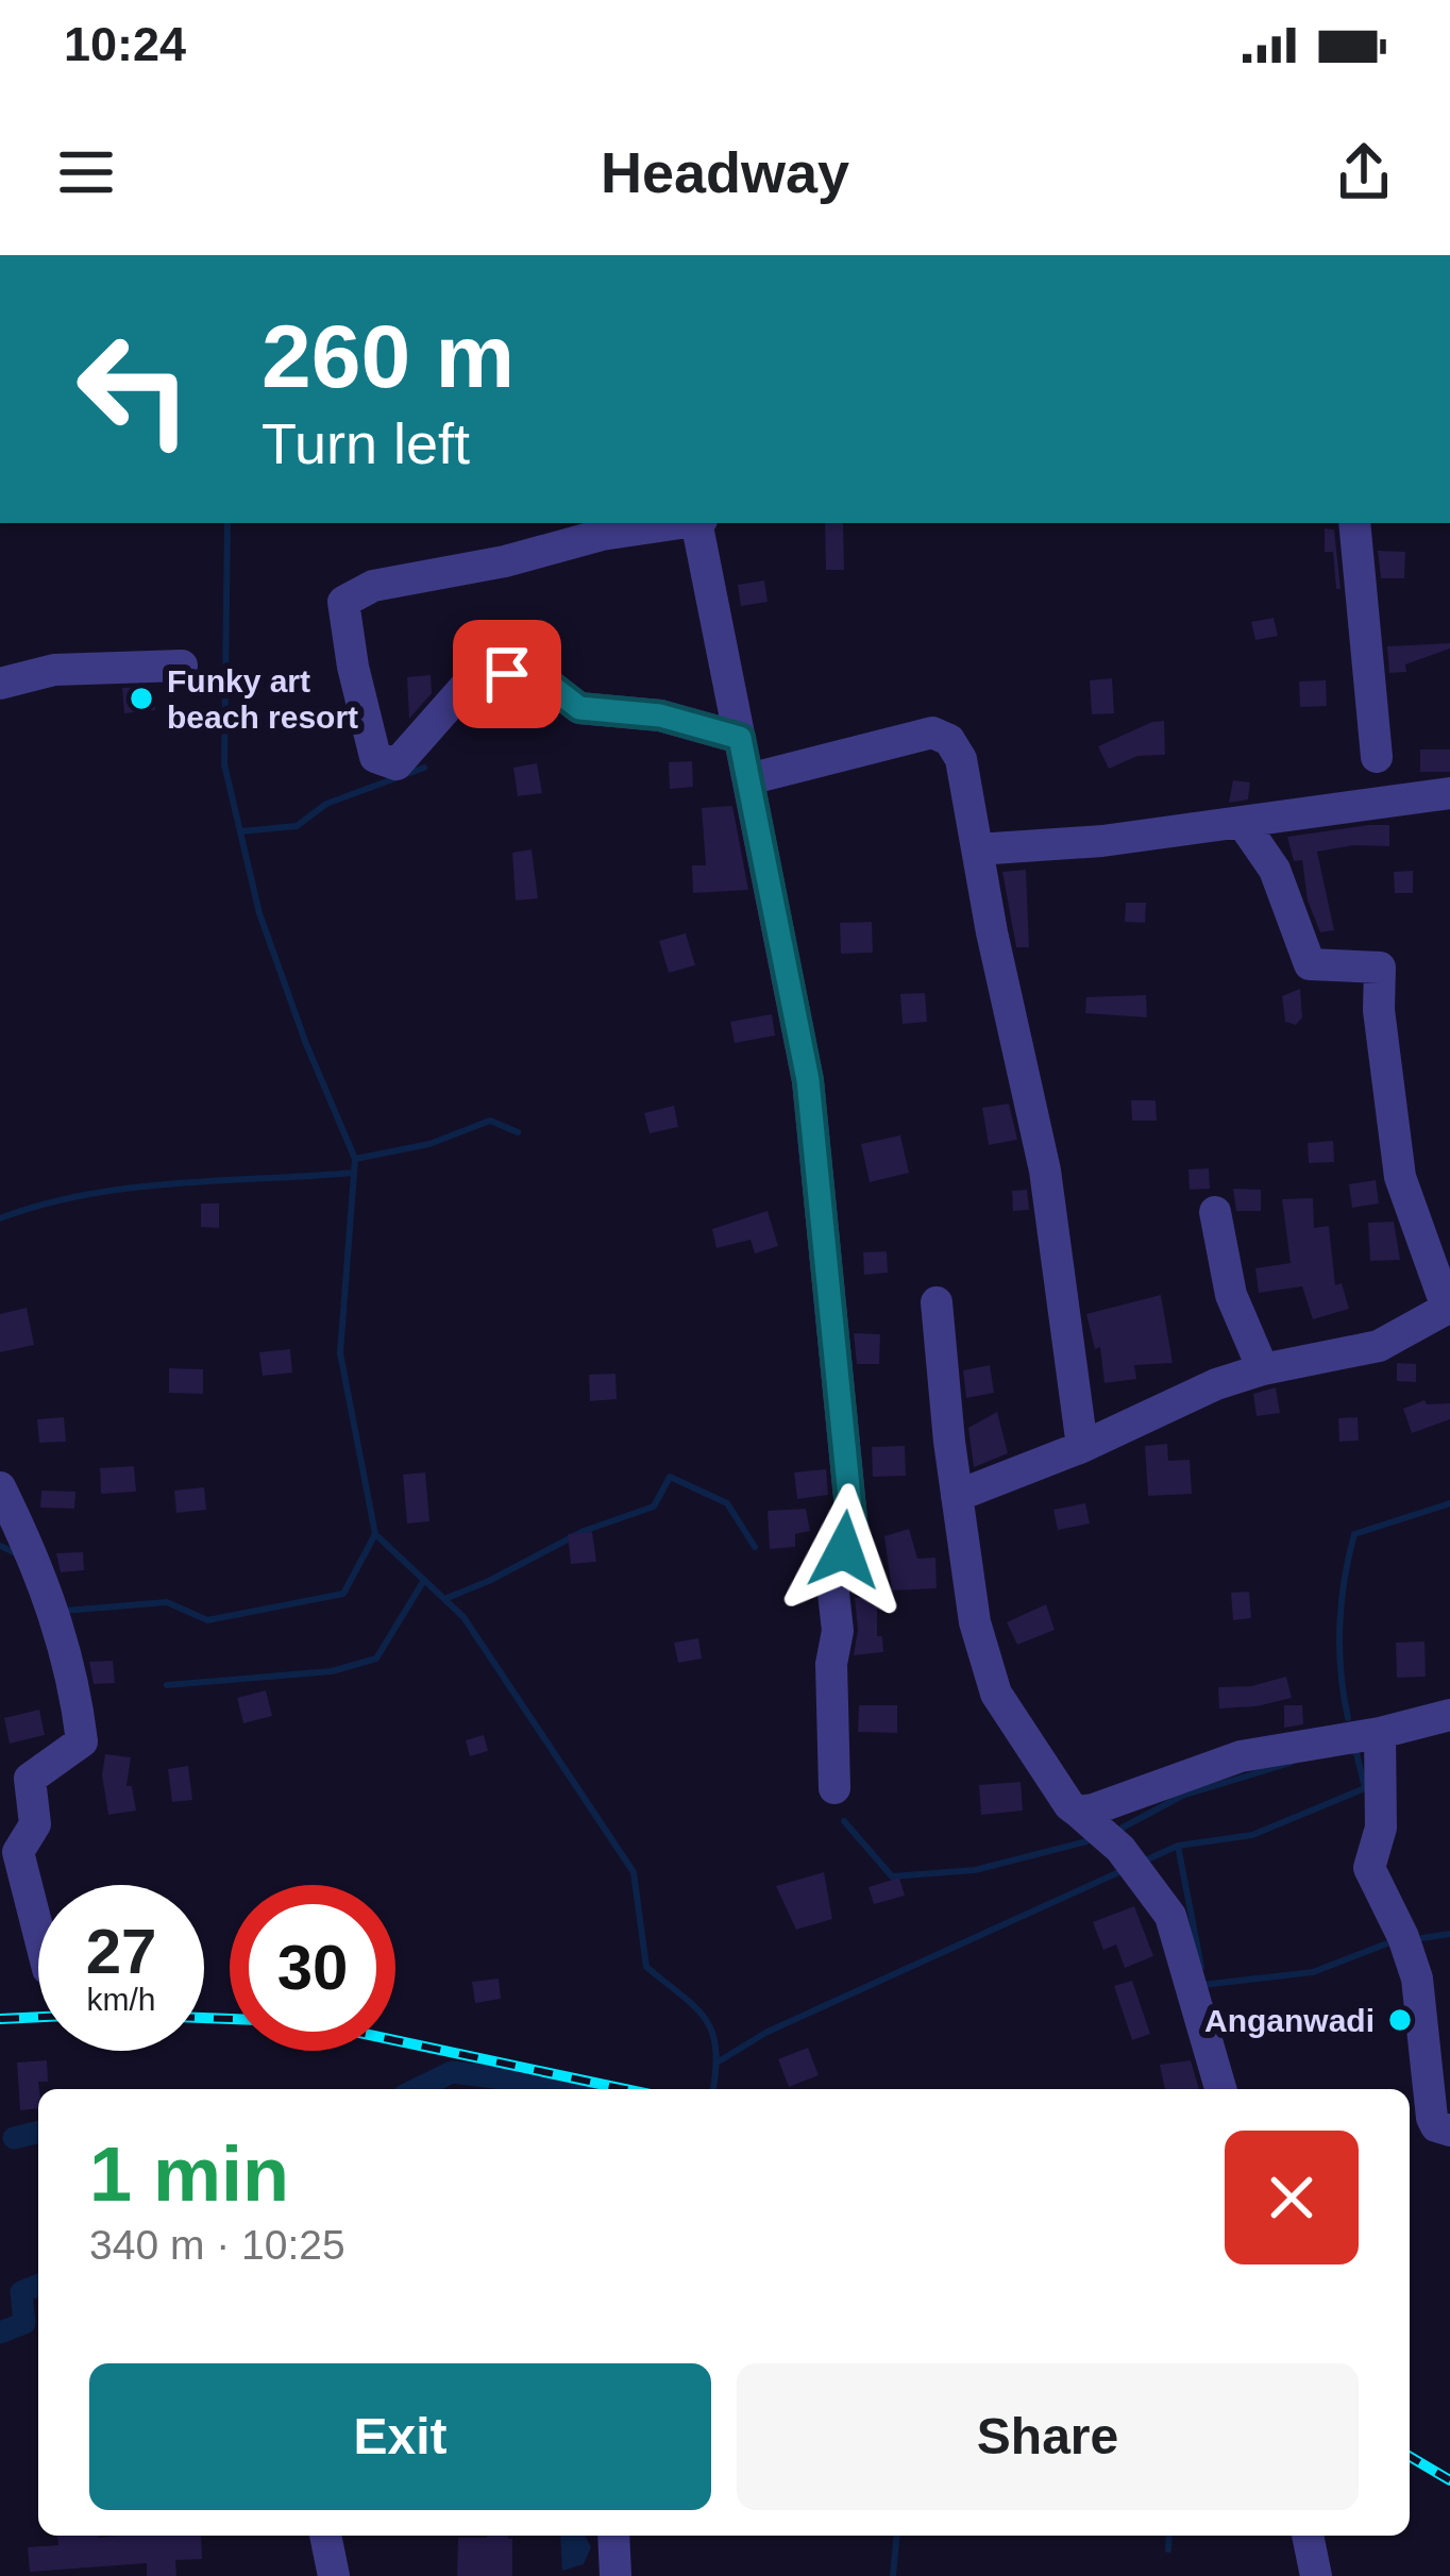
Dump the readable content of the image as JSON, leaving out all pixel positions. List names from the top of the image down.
{
  "places": ["Funky art beach resort", "Anganwadi"],
  "page": {
    "status": "10:24",
    "header": "Headway",
    "turn": ["260 m", "Turn left"],
    "speed": "27 km/h",
    "limit": "30",
    "heading": ["1 min", "340 m · 10:25"],
    "buttons": ["Exit", "Share"]
  }
}
